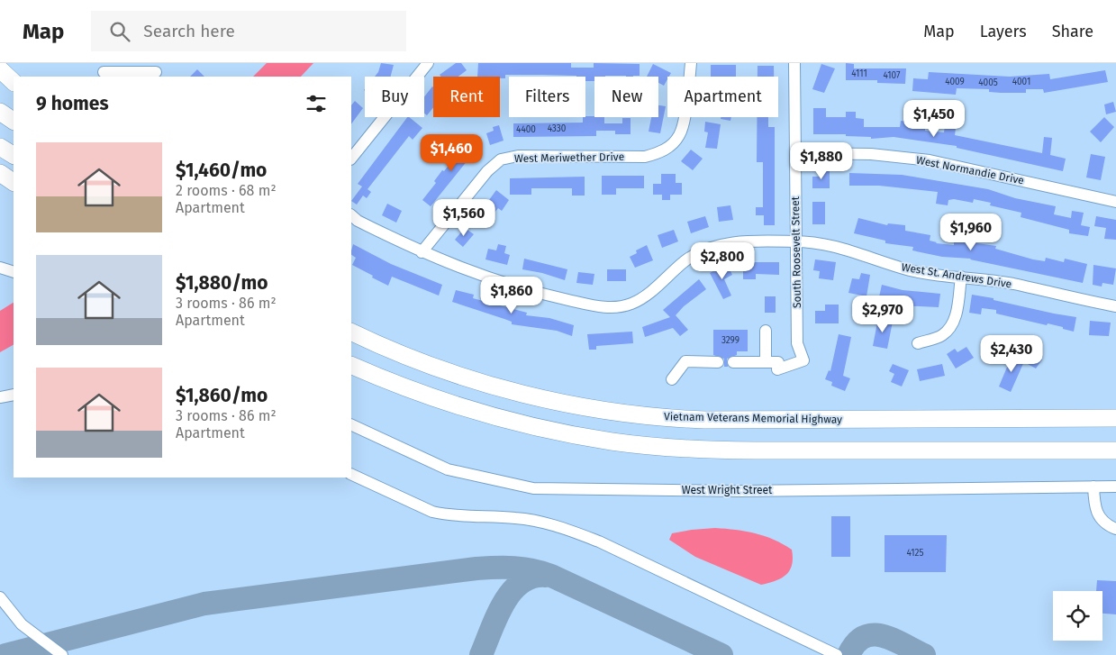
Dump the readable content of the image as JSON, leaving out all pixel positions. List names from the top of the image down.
{
  "streets": {
    "highway": ["Vietnam Veterans Memorial Highway"],
    "street": [
      "West Meriwether Drive",
      "West Normandie Drive",
      "South Roosevelt Street",
      "West St. Andrews Drive",
      "West Wright Street"
    ]
  },
  "crossings": [
    ["West Meriwether Drive", "West St. Andrews Drive"],
    ["West Normandie Drive", "South Roosevelt Street"],
    ["South Roosevelt Street", "West St. Andrews Drive"]
  ],
  "house_numbers": [
    "4111",
    "4107",
    "4009",
    "4001",
    "4005",
    "4330",
    "4400",
    "3299",
    "4125"
  ],
  "page": {
    "header": "Map",
    "search": "Search here",
    "nav": ["Map", "Layers", "Share"],
    "chip": [
      "Buy",
      "Rent",
      "Filters",
      "New",
      "Apartment"
    ],
    "heading": "9 homes",
    "price": [
      "$1,450",
      "$1,460",
      "$1,880",
      "$1,560",
      "$1,960",
      "$2,800",
      "$1,860",
      "$2,970",
      "$2,430"
    ],
    "list": [
      {
        "name": "$1,460/mo",
        "note": "2 rooms · 68 m² · Apartment"
      },
      {
        "name": "$1,880/mo",
        "note": "3 rooms · 86 m² · Apartment"
      },
      {
        "name": "$1,860/mo",
        "note": "3 rooms · 86 m² · Apartment"
      }
    ]
  }
}
